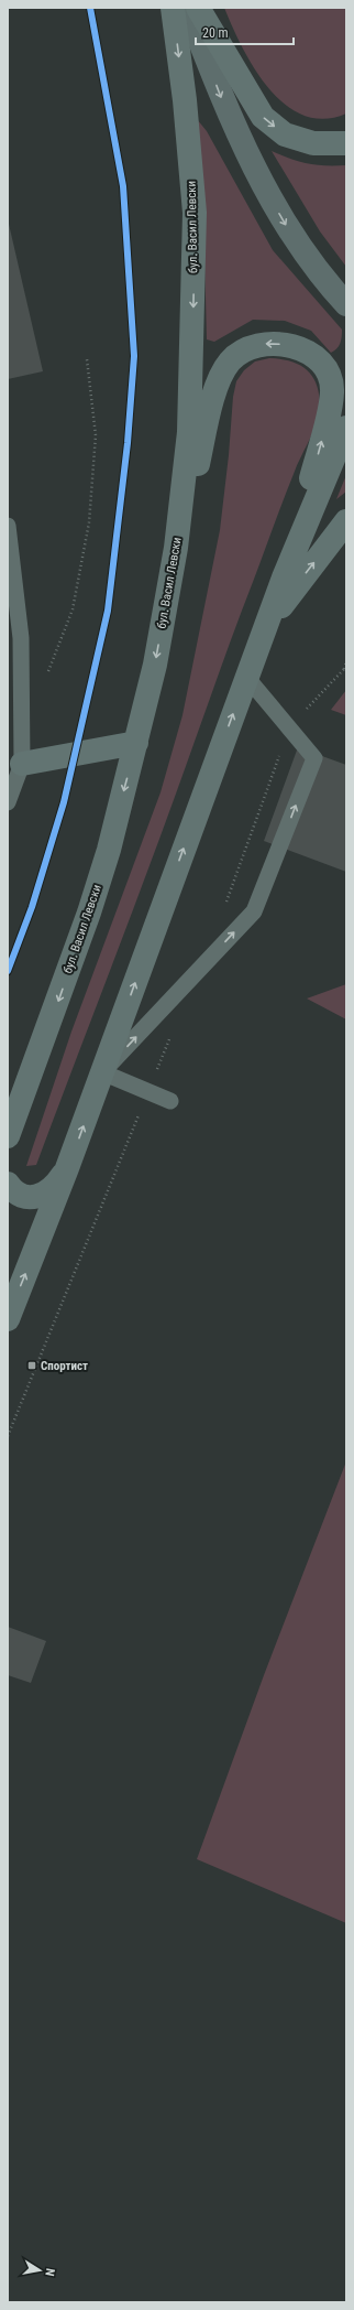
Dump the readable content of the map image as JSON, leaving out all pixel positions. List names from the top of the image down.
{
  "streets": {
    "highway": ["бул. Васил Левски"]
  },
  "places": {
    "transit": ["Спортист"]
  },
  "scale_bar": "20 m",
  "north": "right"
}
